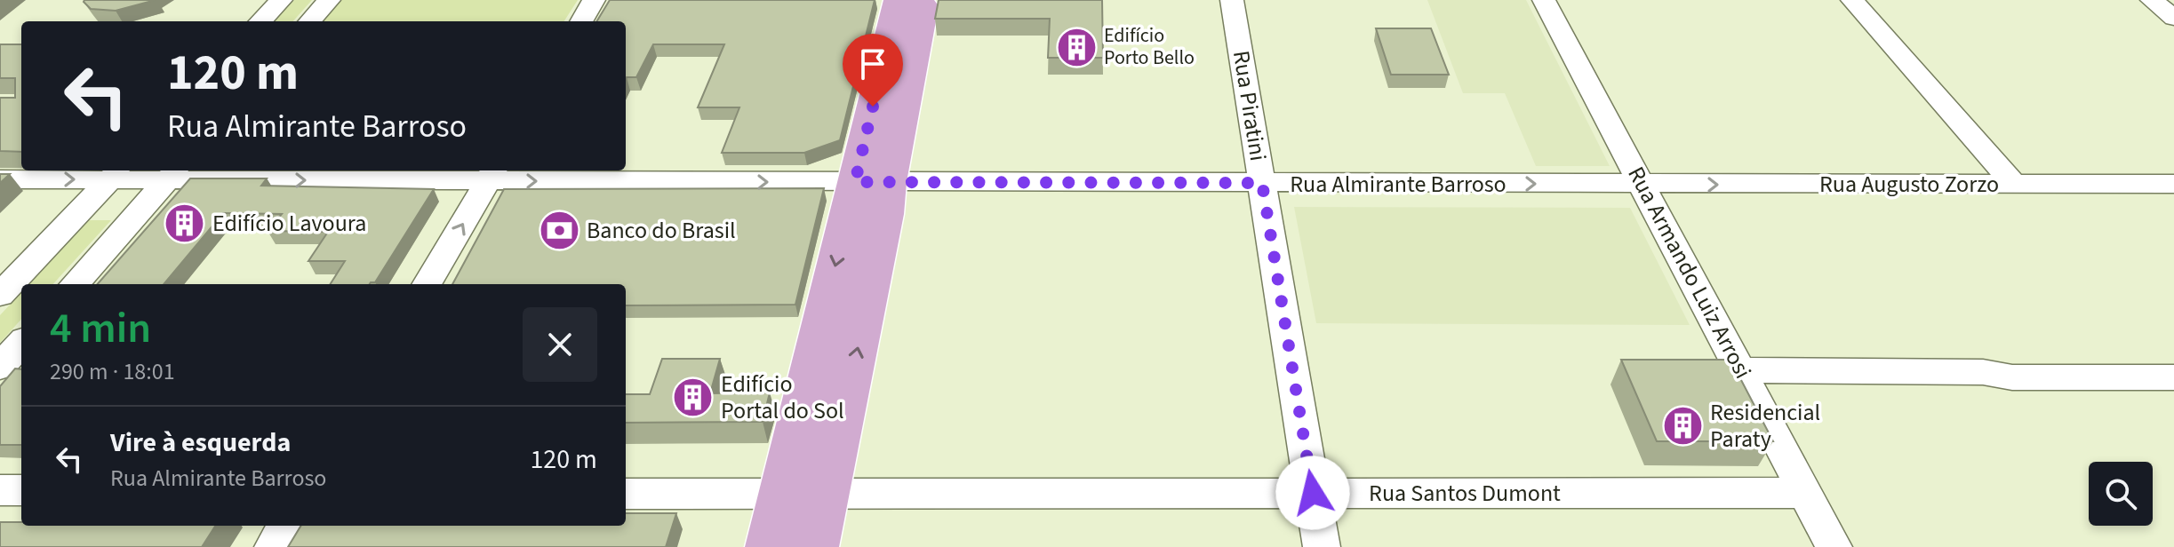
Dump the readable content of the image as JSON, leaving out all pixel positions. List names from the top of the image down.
{
  "streets": {
    "street": [
      "Rua Piratini",
      "Rua Almirante Barroso",
      "Rua Augusto Zorzo",
      "Rua Armando Luiz Arrosi",
      "Rua Santos Dumont"
    ]
  },
  "crossings": [
    ["Rua Piratini", "Rua Almirante Barroso"],
    ["Rua Piratini", "Rua Santos Dumont"],
    ["Rua Almirante Barroso", "Rua Augusto Zorzo"],
    ["Rua Almirante Barroso", "Rua Armando Luiz Arrosi"],
    ["Rua Augusto Zorzo", "Rua Armando Luiz Arrosi"],
    ["Rua Armando Luiz Arrosi", "Rua Santos Dumont"]
  ],
  "one_way": ["Rua Almirante Barroso"],
  "places": {
    "building": [
      "Edifício Porto Bello",
      "Edifício Lavoura",
      "Edifício Portal do Sol",
      "Residencial Paraty"
    ],
    "bank": ["Banco do Brasil"]
  },
  "page": {
    "turn": ["120 m", "Rua Almirante Barroso"],
    "heading": ["4 min", "290 m · 18:01"],
    "list": [
      {
        "name": "Vire à esquerda",
        "note": "Rua Almirante Barroso",
        "value": "120 m"
      }
    ]
  }
}
